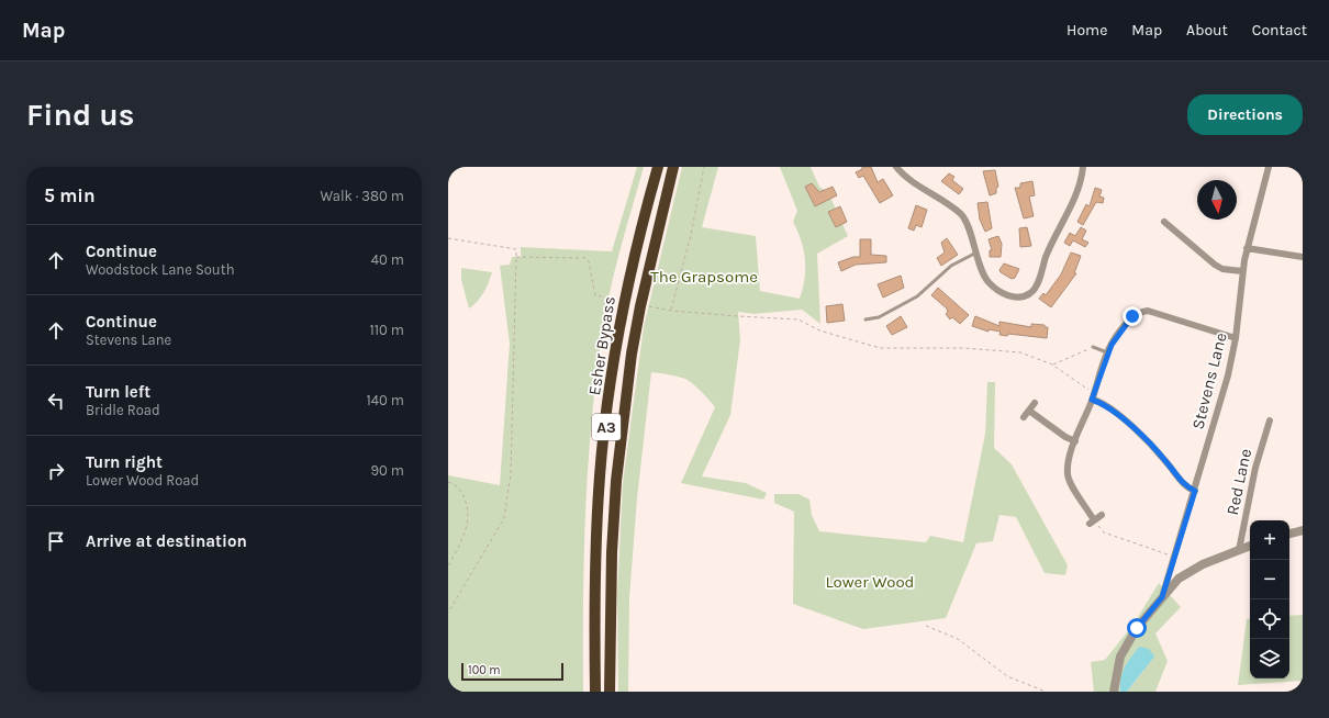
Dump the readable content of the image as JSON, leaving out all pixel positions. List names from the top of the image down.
{
  "streets": {
    "highway": ["Esher Bypass", "A3"],
    "street": ["Stevens Lane", "Red Lane"]
  },
  "parks": ["The Grapsome", "Lower Wood"],
  "scale_bar": "100 m",
  "north": "bottom",
  "page": {
    "header": "Map",
    "nav": [
      "Home",
      "Map",
      "About",
      "Contact"
    ],
    "buttons": "Directions",
    "title": "Find us",
    "heading": ["5 min", "Walk · 380 m"],
    "list": [
      ["Continue", "Woodstock Lane South", "40 m"],
      ["Continue", "Stevens Lane", "110 m"],
      ["Turn left", "Bridle Road", "140 m"],
      ["Turn right", "Lower Wood Road", "90 m"],
      "Arrive at destination"
    ],
    "map_buttons": ["+", "−"],
    "scale": "100 m"
  }
}
